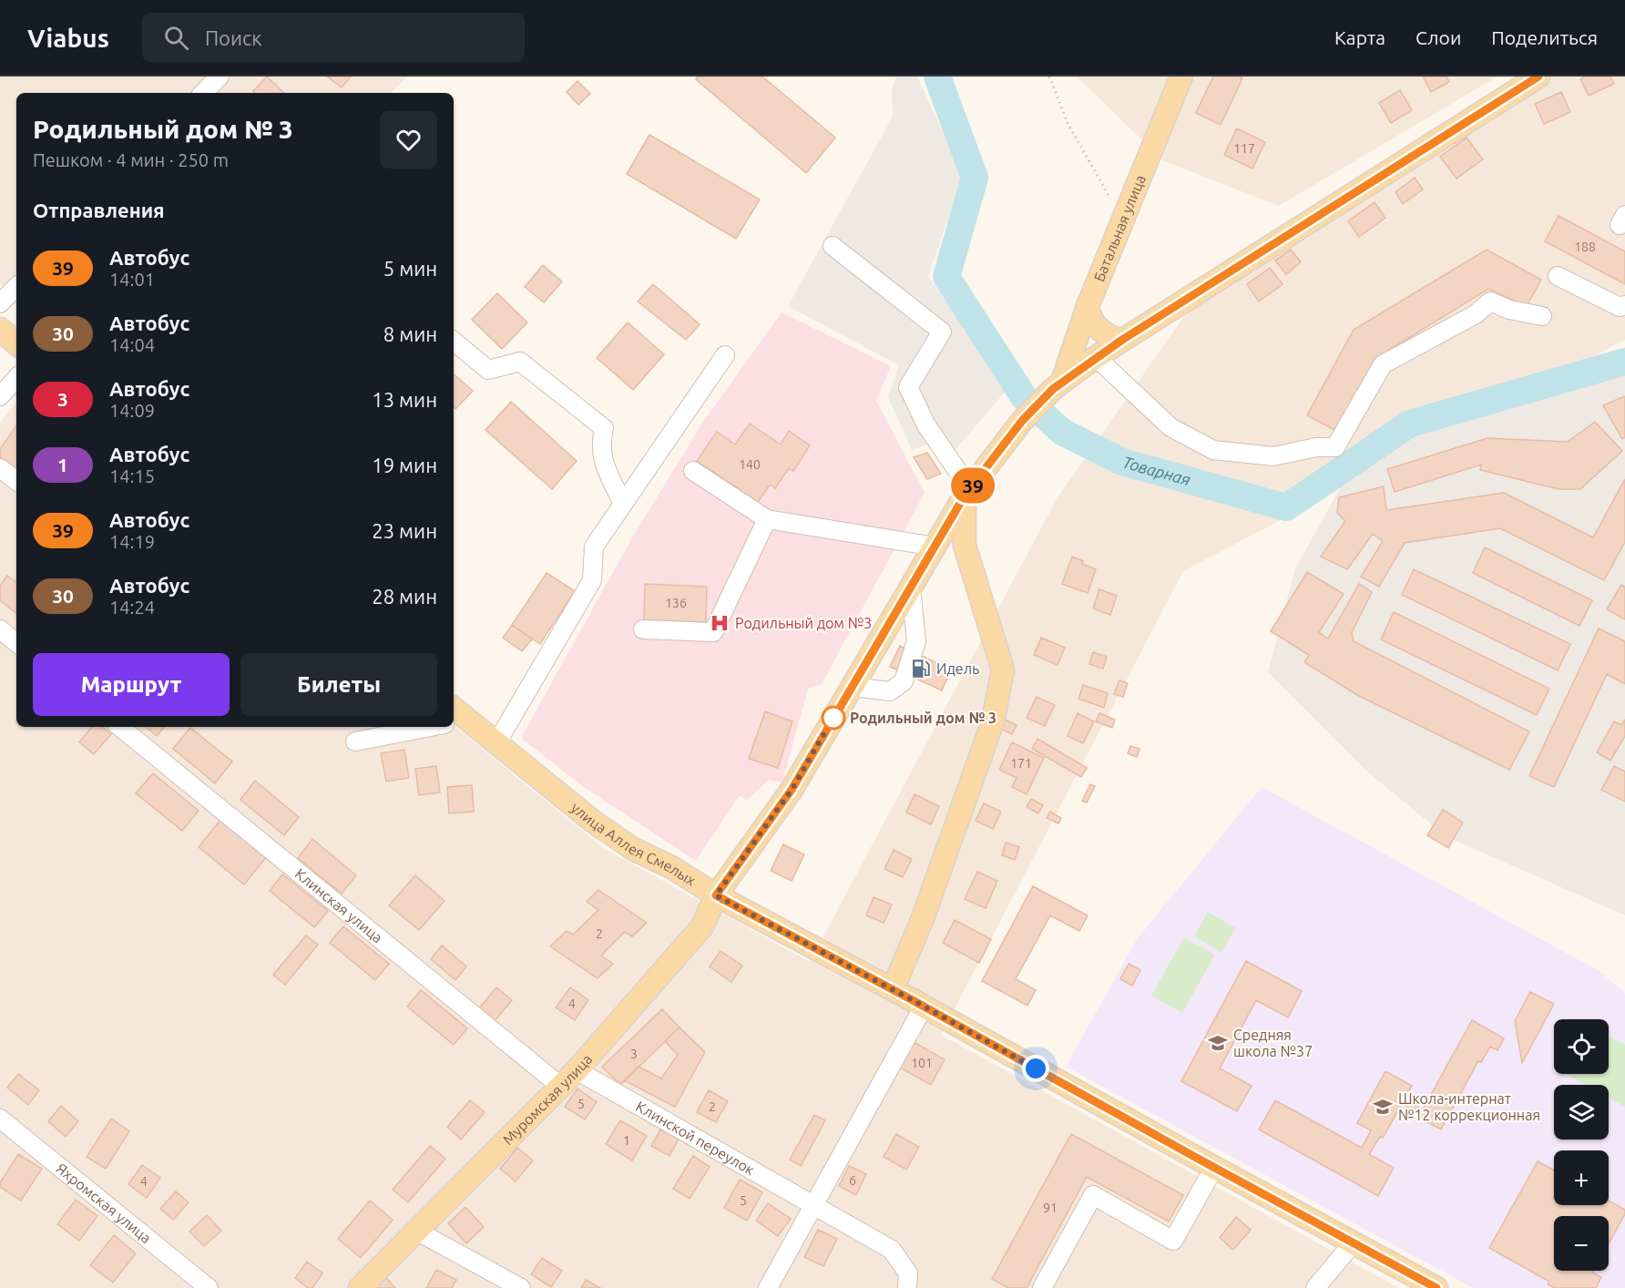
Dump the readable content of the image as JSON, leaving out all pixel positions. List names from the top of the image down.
{
  "streets": {
    "main road": ["Батальная улица", "улица Аллея Смелых", "Муромская улица"],
    "street": ["Клинская улица", "Клинской переулок", "Яхромская улица"]
  },
  "crossings": [
    ["Батальная улица", "Муромская улица"],
    ["улица Аллея Смелых", "Муромская улица"],
    ["Клинская улица", "Муромская улица"],
    ["Муромская улица", "Клинской переулок"]
  ],
  "water": ["Товарная"],
  "places": {
    "hospital": ["Родильный дом №3"],
    "fuel station": ["Идель"],
    "other": ["Родильный дом № 3"],
    "school or university": ["Средняя школа №37", "Школа-интернат №12 коррекционная"]
  },
  "lines": ["bus line 39"],
  "house_numbers": [
    "117",
    "188",
    "140",
    "136",
    "171",
    "2",
    "4",
    "3",
    "101",
    "5",
    "2",
    "1",
    "6",
    "4",
    "5",
    "91"
  ],
  "page": {
    "header": "Viabus",
    "search": "Поиск",
    "nav": ["Карта", "Слои", "Поделиться"],
    "on_map": "39",
    "heading": [
      ["Родильный дом № 3", "Пешком · 4 мин · 250 m"],
      "Отправления"
    ],
    "list": [
      {
        "mark": "39",
        "name": "Автобус",
        "note": "14:01",
        "value": "5 мин"
      },
      {
        "mark": "30",
        "name": "Автобус",
        "note": "14:04",
        "value": "8 мин"
      },
      {
        "mark": "3",
        "name": "Автобус",
        "note": "14:09",
        "value": "13 мин"
      },
      {
        "mark": "1",
        "name": "Автобус",
        "note": "14:15",
        "value": "19 мин"
      },
      {
        "mark": "39",
        "name": "Автобус",
        "note": "14:19",
        "value": "23 мин"
      },
      {
        "mark": "30",
        "name": "Автобус",
        "note": "14:24",
        "value": "28 мин"
      }
    ],
    "buttons": ["Маршрут", "Билеты"],
    "map_buttons": ["+", "−"]
  }
}
